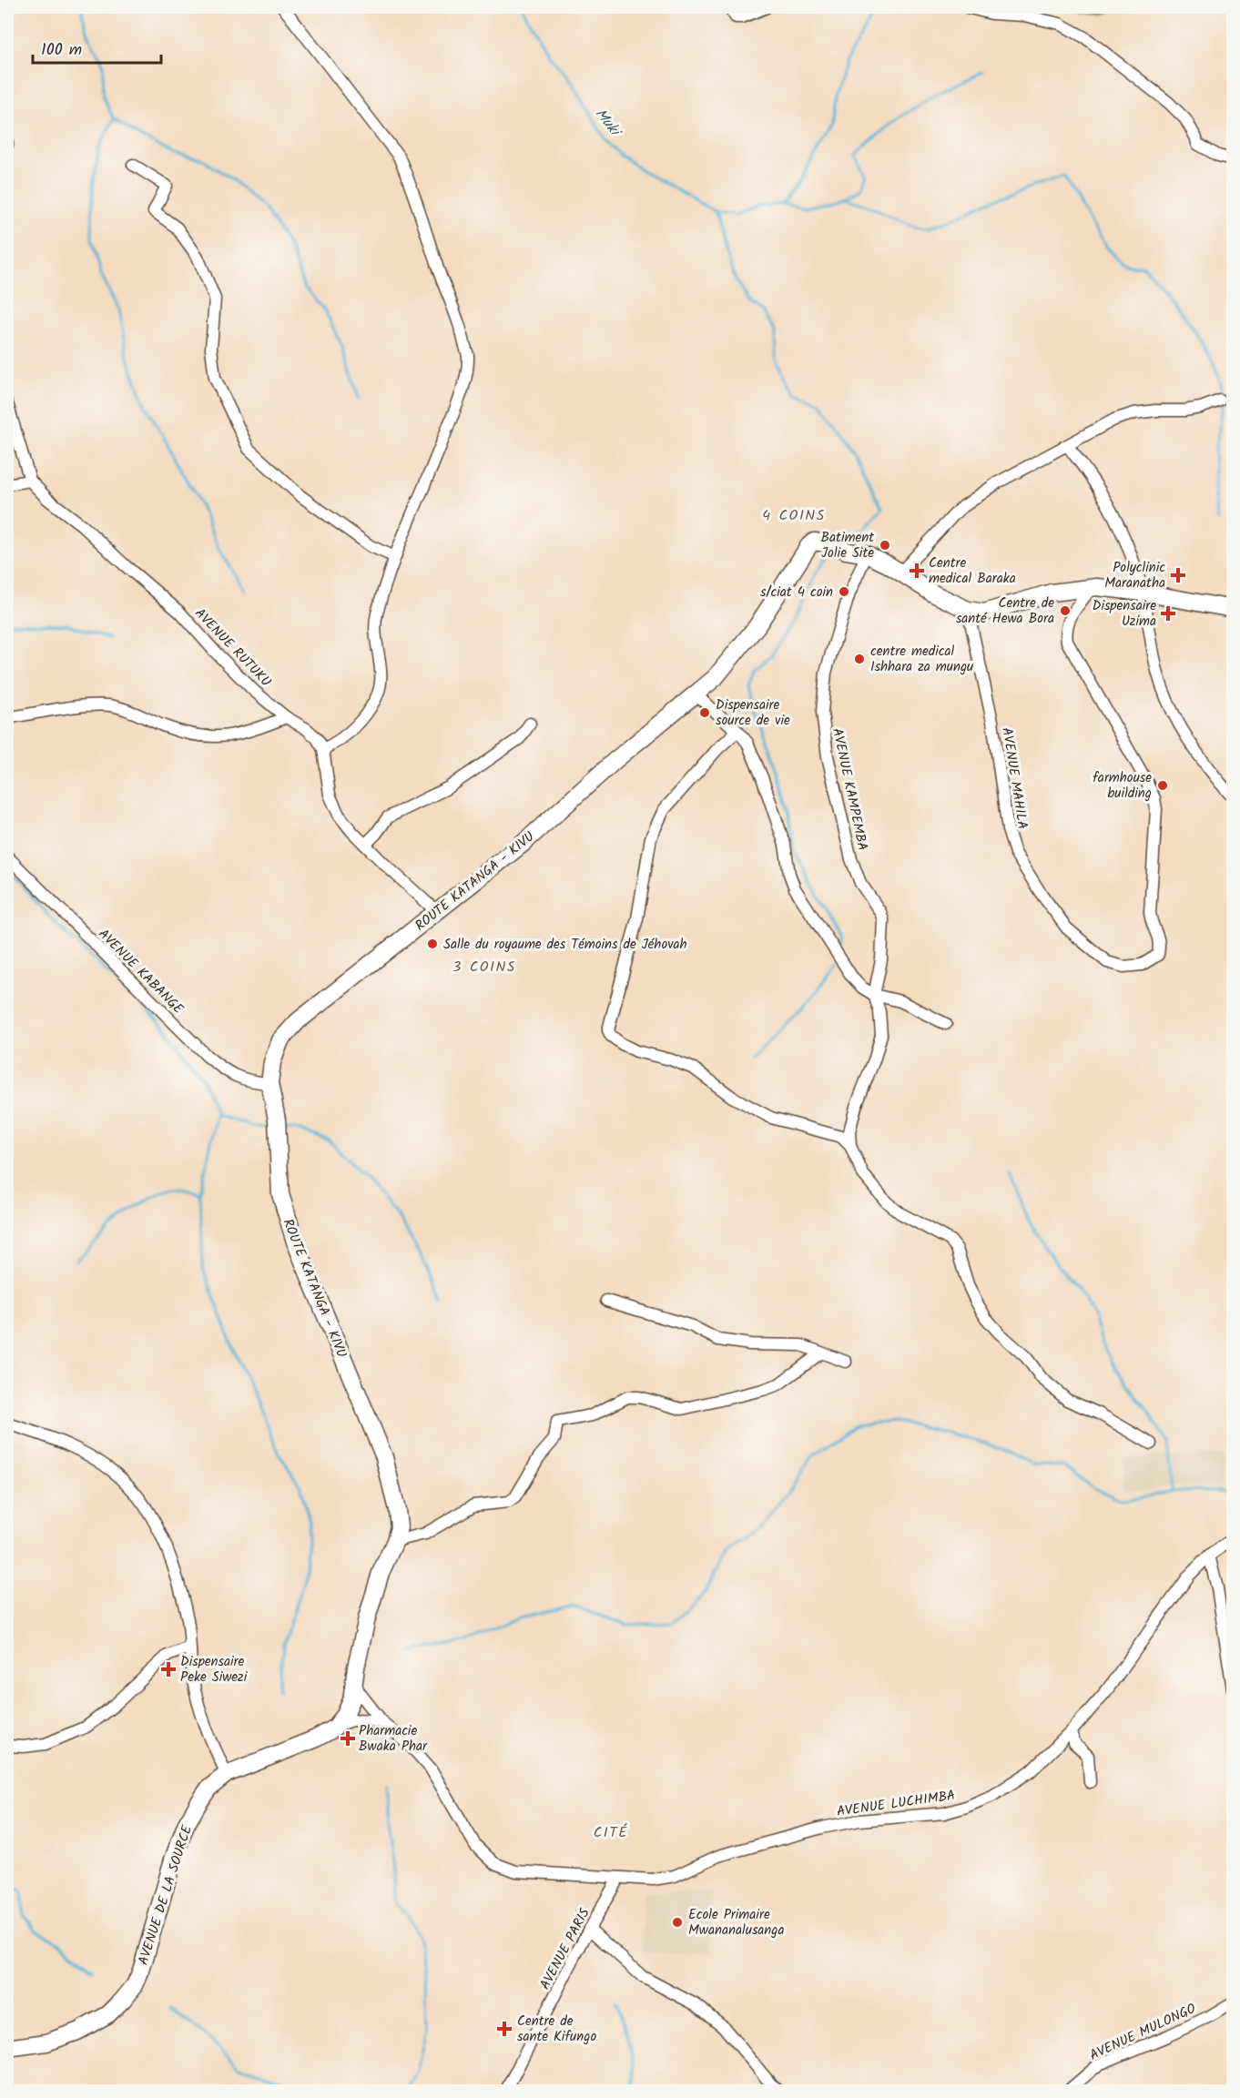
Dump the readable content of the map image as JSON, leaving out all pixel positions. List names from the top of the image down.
{
  "streets": {
    "highway": ["ROUTE KATANGA - KIVU", "AVENUE DE LA SOURCE"],
    "street": [
      "AVENUE RUTUKU",
      "AVENUE MAHILA",
      "AVENUE KAMPEMBA",
      "AVENUE KABANGE",
      "AVENUE LUCHIMBA",
      "AVENUE PARIS",
      "AVENUE MULONGO"
    ]
  },
  "crossings": [
    ["AVENUE MAHILA", "ROUTE KATANGA - KIVU"],
    ["AVENUE KAMPEMBA", "ROUTE KATANGA - KIVU"],
    ["ROUTE KATANGA - KIVU", "AVENUE KABANGE"],
    ["ROUTE KATANGA - KIVU", "AVENUE LUCHIMBA"],
    ["AVENUE LUCHIMBA", "AVENUE PARIS"]
  ],
  "districts": ["4 COINS", "3 COINS", "CITÉ"],
  "water": ["Muki"],
  "places": {
    "other": [
      "Batiment Jolie Site",
      "s/ciat 4 coin",
      "Centre de santé Hewa Bora",
      "centre medical Ishhara za mungu",
      "Dispensaire source de vie",
      "farmhouse building",
      "Salle du royaume des Témoins de Jéhovah",
      "Ecole Primaire Mwananalusanga"
    ],
    "health": [
      "Centre medical Baraka",
      "Polyclinic Maranatha",
      "Dispensaire Uzima",
      "Dispensaire Peke Siwezi",
      "Pharmacie Bwaka Phar",
      "Centre de sante Kifungo"
    ]
  },
  "scale_bar": "100 m"
}
